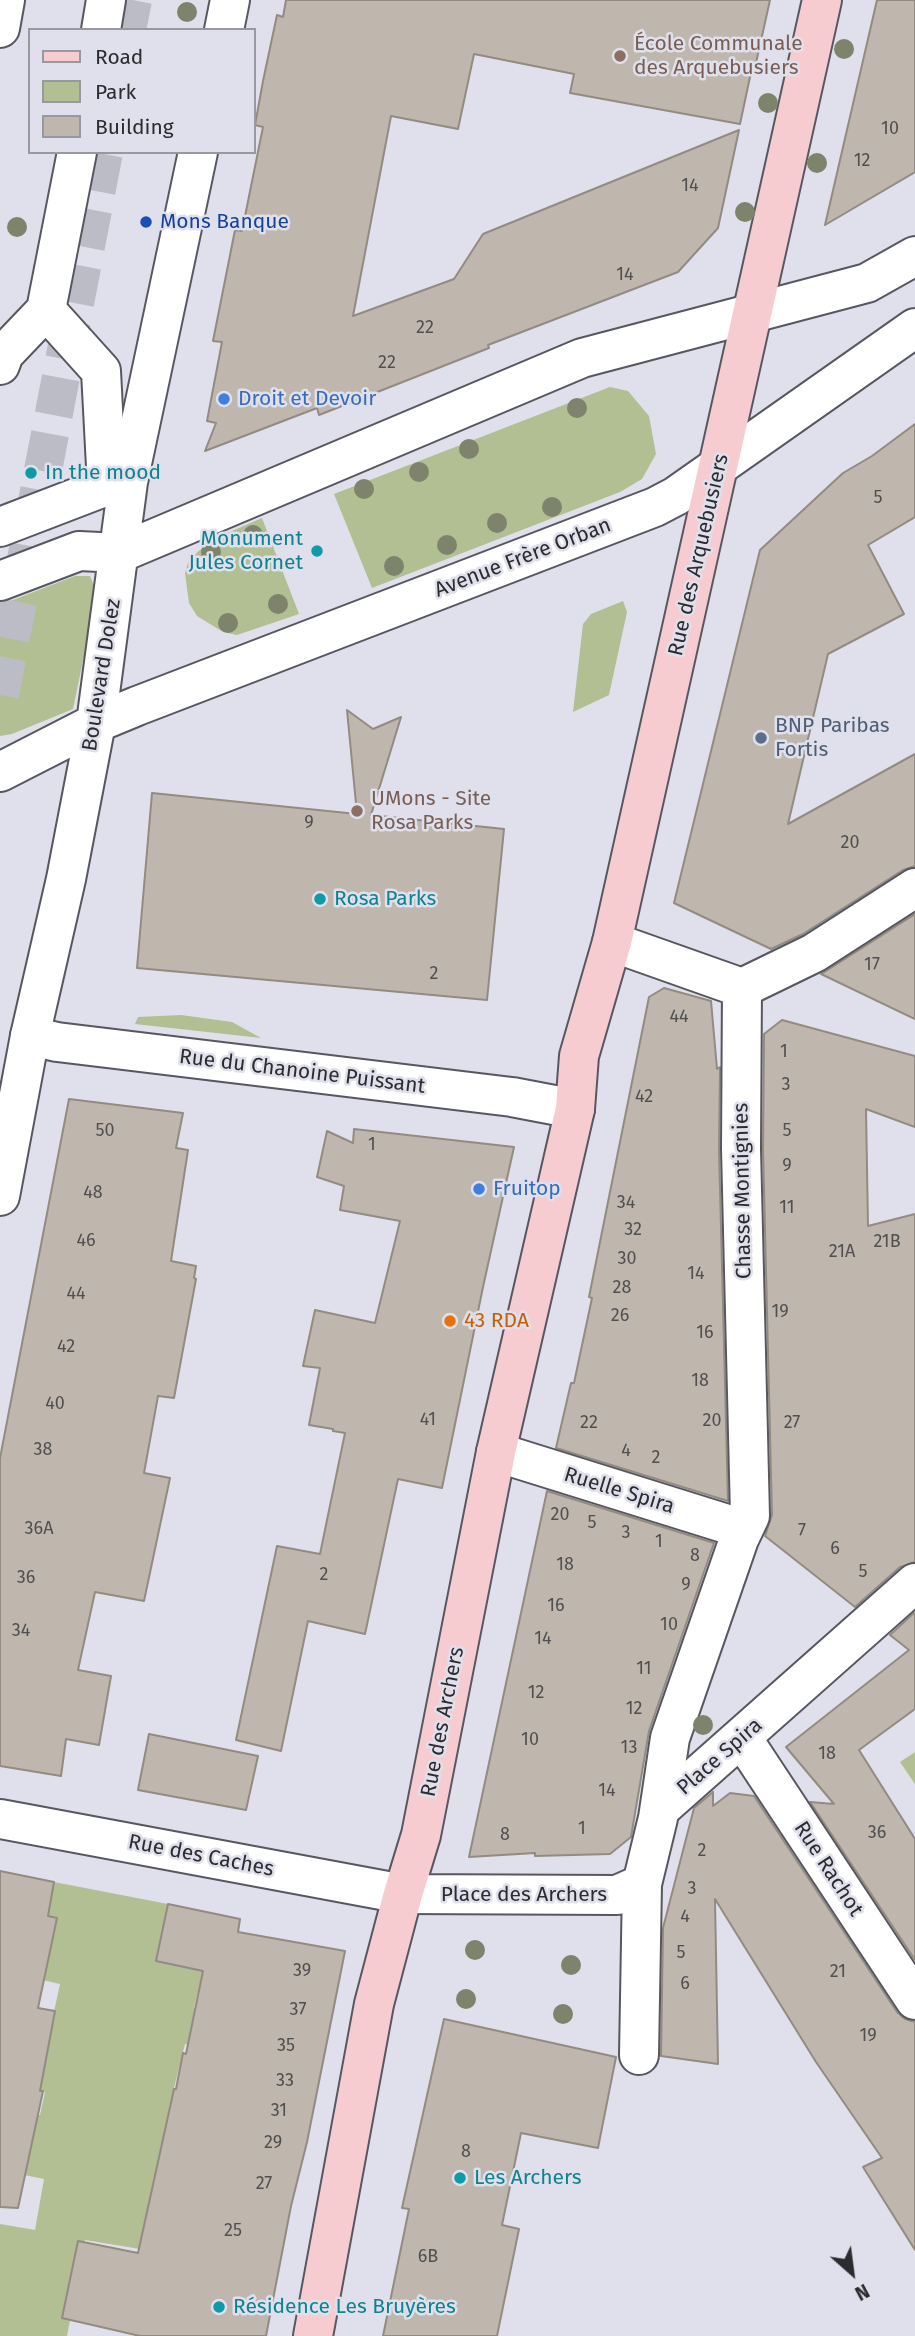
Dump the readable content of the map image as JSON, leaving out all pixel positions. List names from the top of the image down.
{
  "streets": {
    "main road": ["Rue des Arquebusiers", "Rue des Archers"],
    "street": [
      "Avenue Frère Orban",
      "Boulevard Dolez",
      "Rue du Chanoine Puissant",
      "Chasse Montignies",
      "Ruelle Spira",
      "Place Spira",
      "Rue des Caches",
      "Rue Rachot",
      "Place des Archers"
    ]
  },
  "crossings": [
    ["Rue des Arquebusiers", "Avenue Frère Orban"],
    ["Rue des Arquebusiers", "Rue du Chanoine Puissant"],
    ["Rue des Arquebusiers", "Rue des Archers"],
    ["Avenue Frère Orban", "Boulevard Dolez"],
    ["Boulevard Dolez", "Rue du Chanoine Puissant"],
    ["Rue du Chanoine Puissant", "Rue des Archers"],
    ["Chasse Montignies", "Ruelle Spira"],
    ["Chasse Montignies", "Place Spira"],
    ["Ruelle Spira", "Rue des Archers"],
    ["Ruelle Spira", "Place Spira"],
    ["Rue des Archers", "Rue des Caches"],
    ["Rue des Archers", "Place des Archers"],
    ["Place Spira", "Rue Rachot"],
    ["Rue des Caches", "Place des Archers"]
  ],
  "places": [
    "École Communale des Arquebusiers",
    "Mons Banque",
    "Droit et Devoir",
    "In the mood",
    "Monument Jules Cornet",
    "BNP Paribas Fortis",
    "UMons - Site Rosa Parks",
    "Rosa Parks",
    "Fruitop",
    "43 RDA",
    "Les Archers",
    "Résidence Les Bruyères"
  ],
  "house_numbers": [
    "10",
    "12",
    "14",
    "14",
    "22",
    "22",
    "5",
    "9",
    "20",
    "17",
    "2",
    "44",
    "1",
    "3",
    "42",
    "50",
    "5",
    "1",
    "9",
    "48",
    "34",
    "11",
    "32",
    "46",
    "21B",
    "21A",
    "30",
    "14",
    "28",
    "44",
    "19",
    "26",
    "16",
    "42",
    "18",
    "40",
    "41",
    "20",
    "22",
    "27",
    "38",
    "4",
    "2",
    "20",
    "5",
    "36A",
    "7",
    "3",
    "1",
    "6",
    "8",
    "18",
    "5",
    "2",
    "36",
    "9",
    "16",
    "10",
    "34",
    "14",
    "11",
    "12",
    "12",
    "10",
    "13",
    "18",
    "14",
    "1",
    "36",
    "8",
    "2",
    "3",
    "4",
    "5",
    "39",
    "21",
    "6",
    "37",
    "19",
    "35",
    "33",
    "31",
    "29",
    "8",
    "27",
    "25",
    "6B"
  ],
  "legend": ["Road", "Park", "Building"],
  "north": "bottom right"
}
